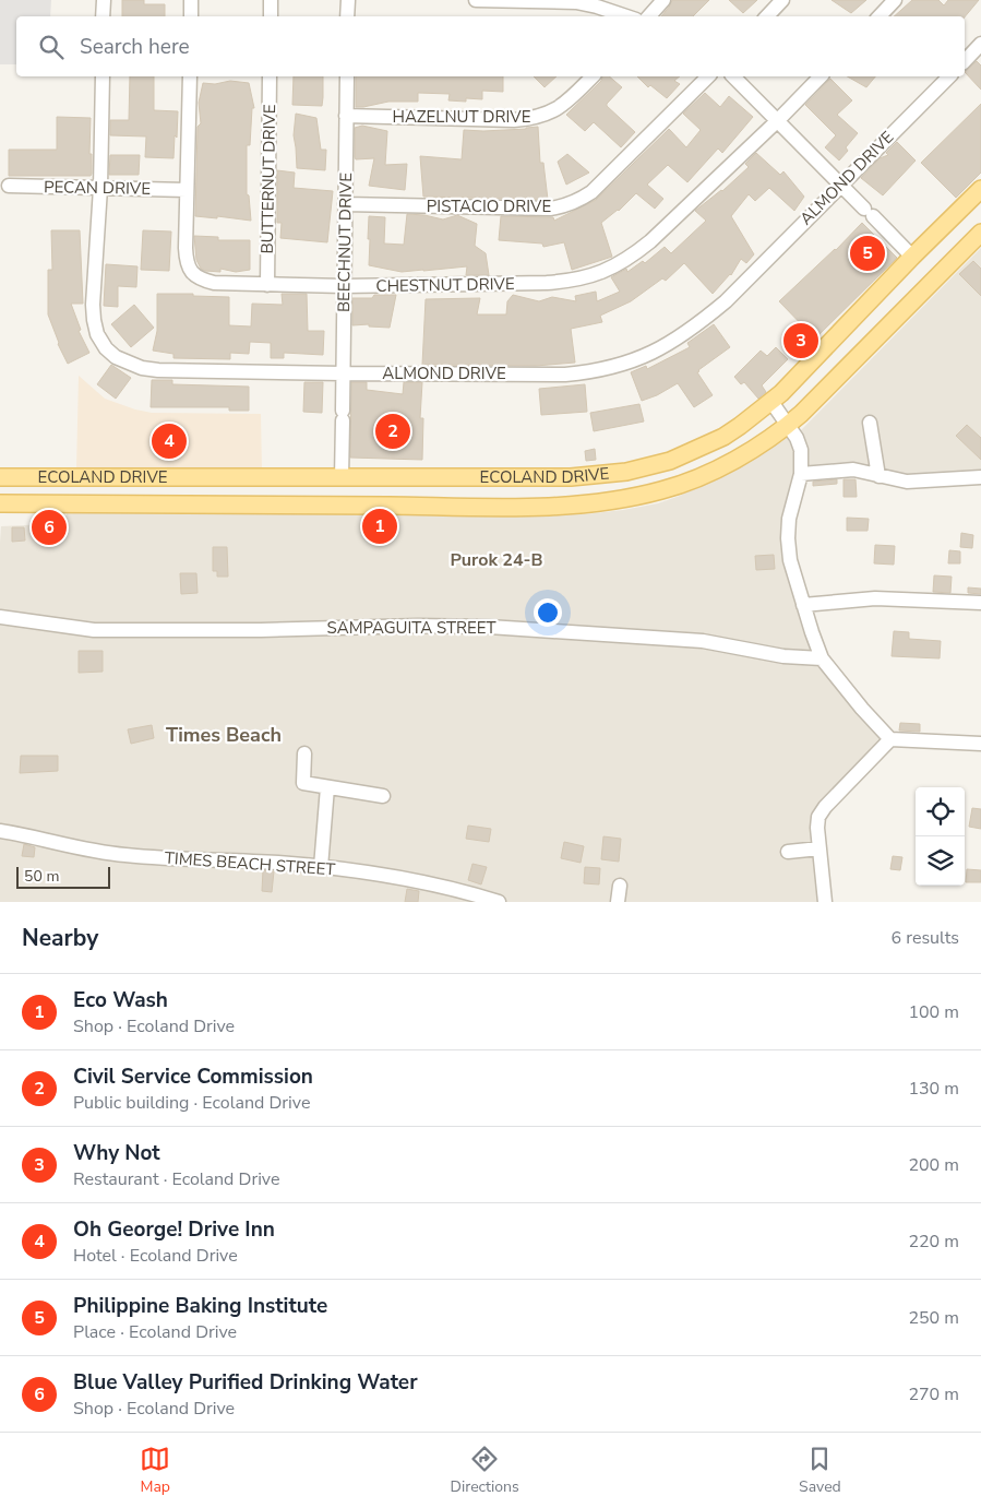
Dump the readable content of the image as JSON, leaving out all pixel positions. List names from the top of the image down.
{
  "streets": {
    "main road": ["ECOLAND DRIVE"],
    "street": [
      "HAZELNUT DRIVE",
      "ALMOND DRIVE",
      "BUTTERNUT DRIVE",
      "PECAN DRIVE",
      "PISTACIO DRIVE",
      "BEECHNUT DRIVE",
      "CHESTNUT DRIVE",
      "SAMPAGUITA STREET",
      "TIMES BEACH STREET"
    ]
  },
  "crossings": [
    ["HAZELNUT DRIVE", "BEECHNUT DRIVE"],
    ["ALMOND DRIVE", "PECAN DRIVE"],
    ["ALMOND DRIVE", "BEECHNUT DRIVE"],
    ["BUTTERNUT DRIVE", "CHESTNUT DRIVE"],
    ["PECAN DRIVE", "CHESTNUT DRIVE"],
    ["PISTACIO DRIVE", "BEECHNUT DRIVE"],
    ["BEECHNUT DRIVE", "CHESTNUT DRIVE"],
    ["BEECHNUT DRIVE", "ECOLAND DRIVE"]
  ],
  "districts": ["Purok 24-B", "Times Beach"],
  "scale_bar": "50 m",
  "page": {
    "search": "Search here",
    "pins": [
      "5",
      "3",
      "2",
      "4",
      "1",
      "6"
    ],
    "scale": "50 m",
    "heading": ["Nearby", "6 results"],
    "list": [
      {
        "mark": "1",
        "name": "Eco Wash",
        "note": "Shop · Ecoland Drive",
        "value": "100 m"
      },
      {
        "mark": "2",
        "name": "Civil Service Commission",
        "note": "Public building · Ecoland Drive",
        "value": "130 m"
      },
      {
        "mark": "3",
        "name": "Why Not",
        "note": "Restaurant · Ecoland Drive",
        "value": "200 m"
      },
      {
        "mark": "4",
        "name": "Oh George! Drive Inn",
        "note": "Hotel · Ecoland Drive",
        "value": "220 m"
      },
      {
        "mark": "5",
        "name": "Philippine Baking Institute",
        "note": "Place · Ecoland Drive",
        "value": "250 m"
      },
      {
        "mark": "6",
        "name": "Blue Valley Purified Drinking Water",
        "note": "Shop · Ecoland Drive",
        "value": "270 m"
      }
    ],
    "nav": ["Map", "Directions", "Saved"]
  }
}
